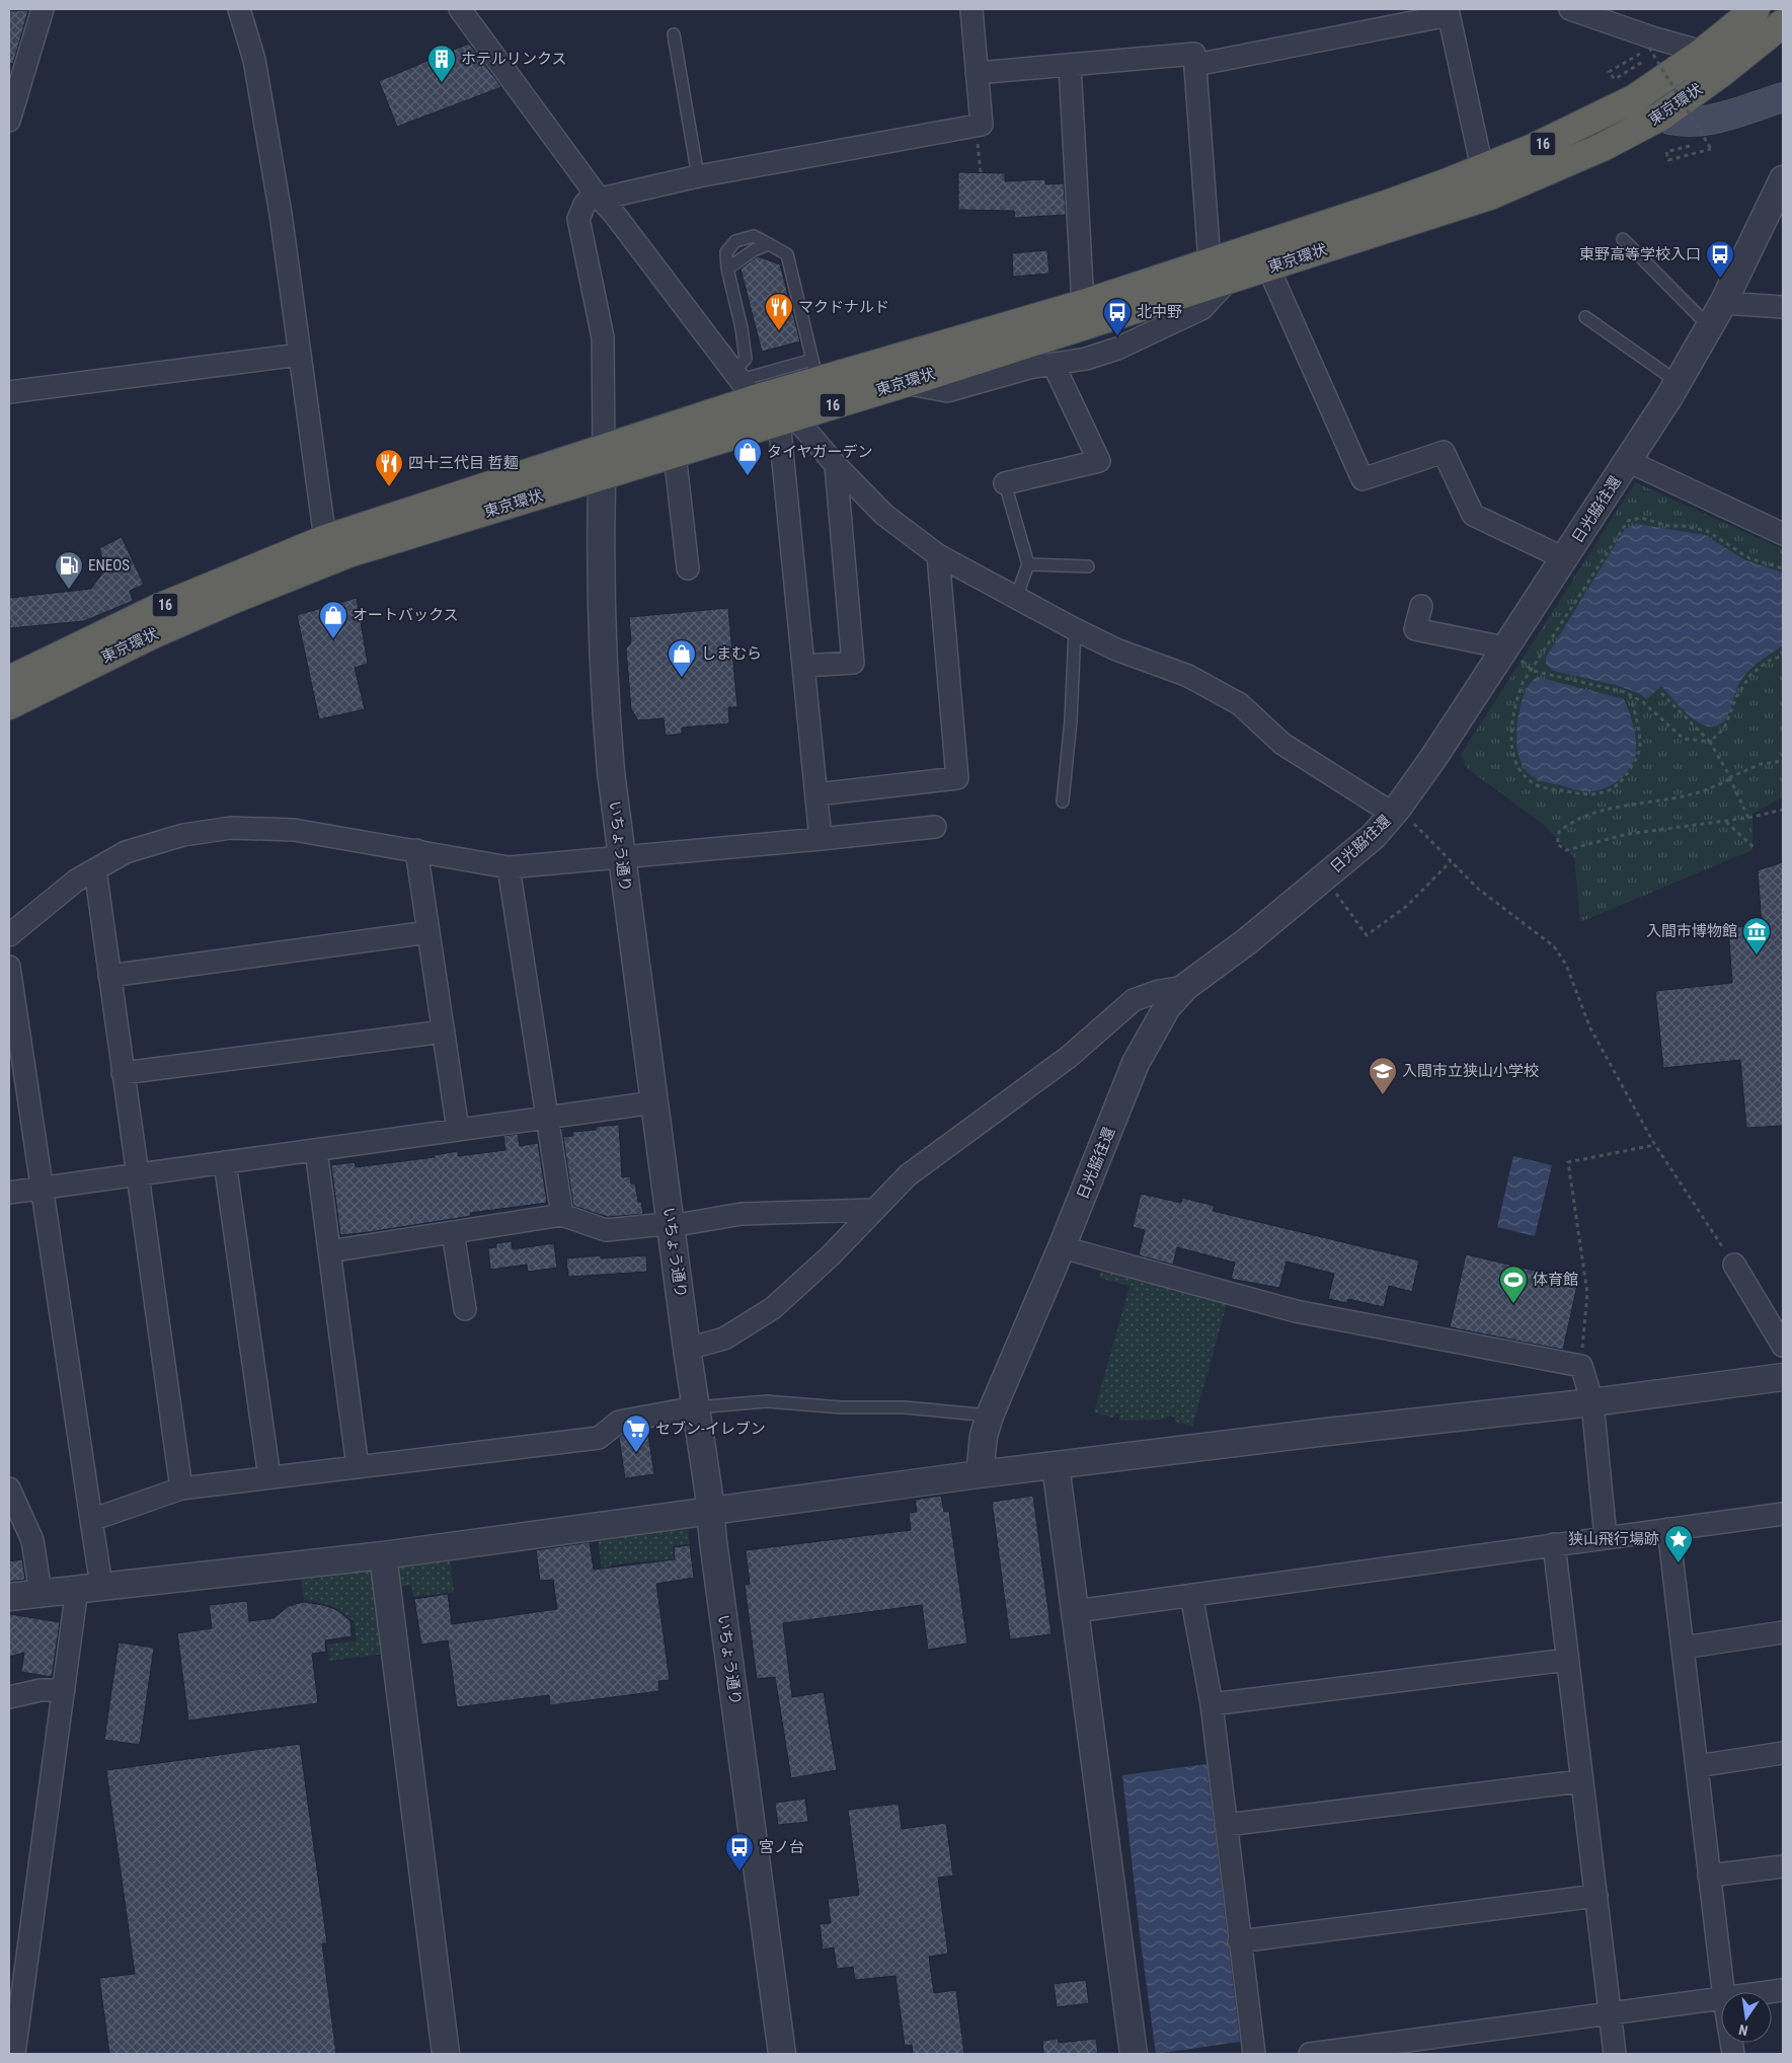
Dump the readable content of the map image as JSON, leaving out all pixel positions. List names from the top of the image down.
{
  "streets": {
    "highway": ["東京環状", "16"],
    "street": ["日光脇往還", "いちょう通り"]
  },
  "crossings": [
    ["東京環状", "いちょう通り"]
  ],
  "places": {
    "building": ["ホテルリンクス"],
    "bus stop": ["東野高等学校入口", "北中野", "宮ノ台"],
    "restaurant": ["マクドナルド", "四十三代目 哲麺"],
    "shop": ["タイヤガーデン", "オートバックス", "しまむら"],
    "fuel station": ["ENEOS"],
    "museum": ["入間市博物館"],
    "school or university": ["入間市立狭山小学校"],
    "sports": ["体育館"],
    "supermarket": ["セブン-イレブン"],
    "place": ["狭山飛行場跡"]
  },
  "north": "bottom"
}
